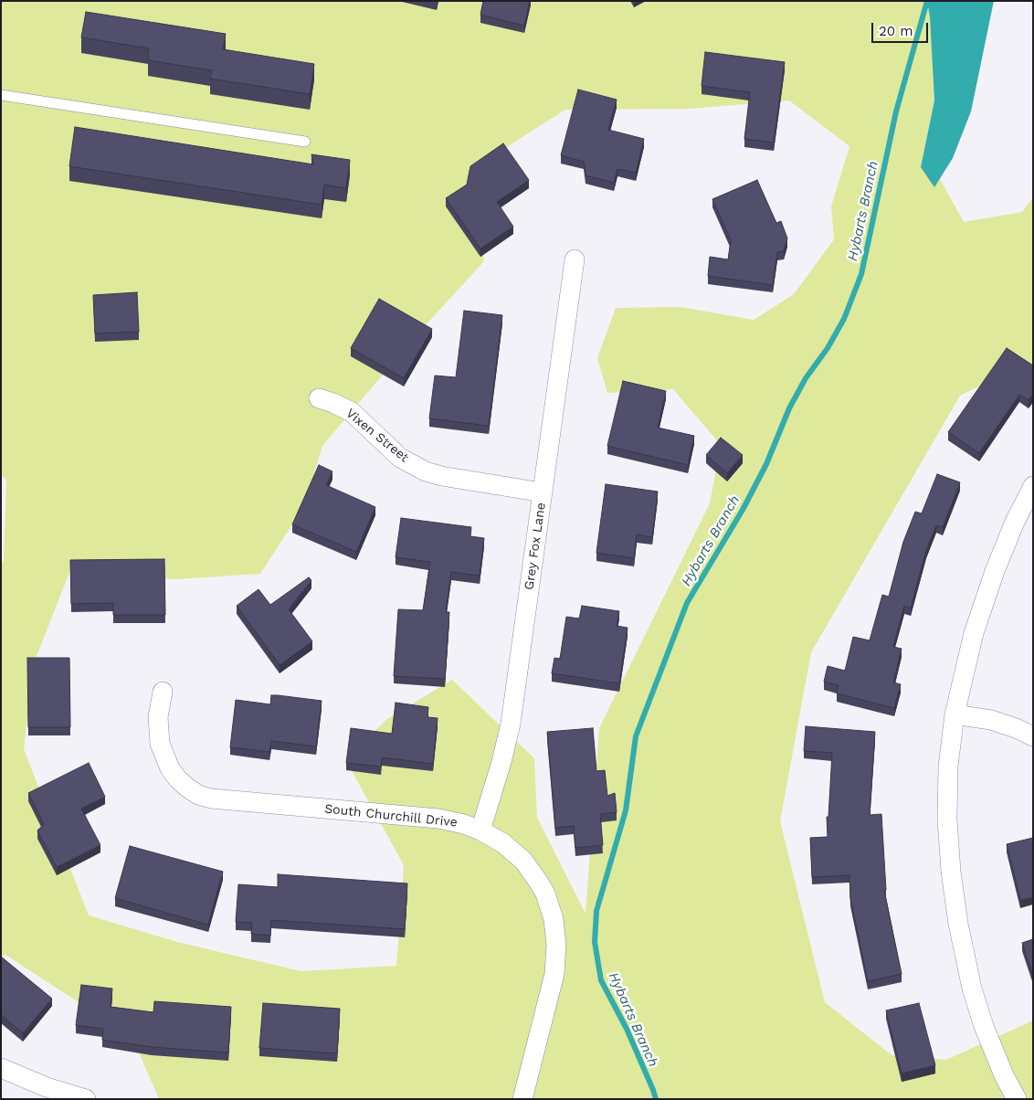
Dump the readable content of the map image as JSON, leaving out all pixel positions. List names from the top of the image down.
{
  "streets": {
    "street": ["Vixen Street", "Grey Fox Lane", "South Churchill Drive"]
  },
  "crossings": [
    ["Vixen Street", "Grey Fox Lane"],
    ["Grey Fox Lane", "South Churchill Drive"]
  ],
  "water": ["Hybarts Branch"],
  "scale_bar": "20 m"
}
